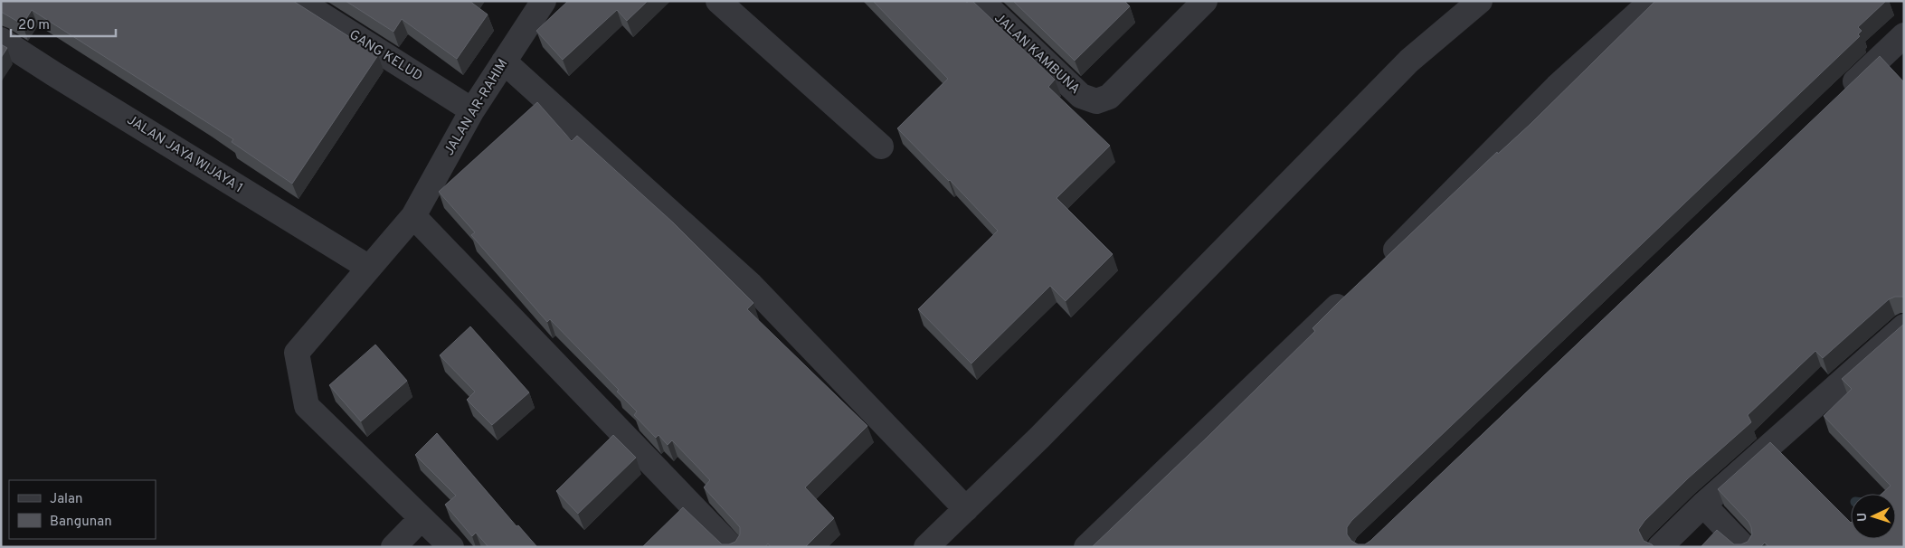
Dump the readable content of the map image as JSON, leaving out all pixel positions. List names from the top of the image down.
{
  "streets": {
    "street": [
      "JALAN KAMBUNA",
      "GANG KELUD",
      "JALAN AR-RAHIM",
      "JALAN JAYA WIJAYA 1"
    ]
  },
  "crossings": [
    ["GANG KELUD", "JALAN AR-RAHIM"],
    ["JALAN AR-RAHIM", "JALAN JAYA WIJAYA 1"]
  ],
  "legend": ["Jalan", "Bangunan"],
  "scale_bar": "20 m",
  "north": "left"
}
